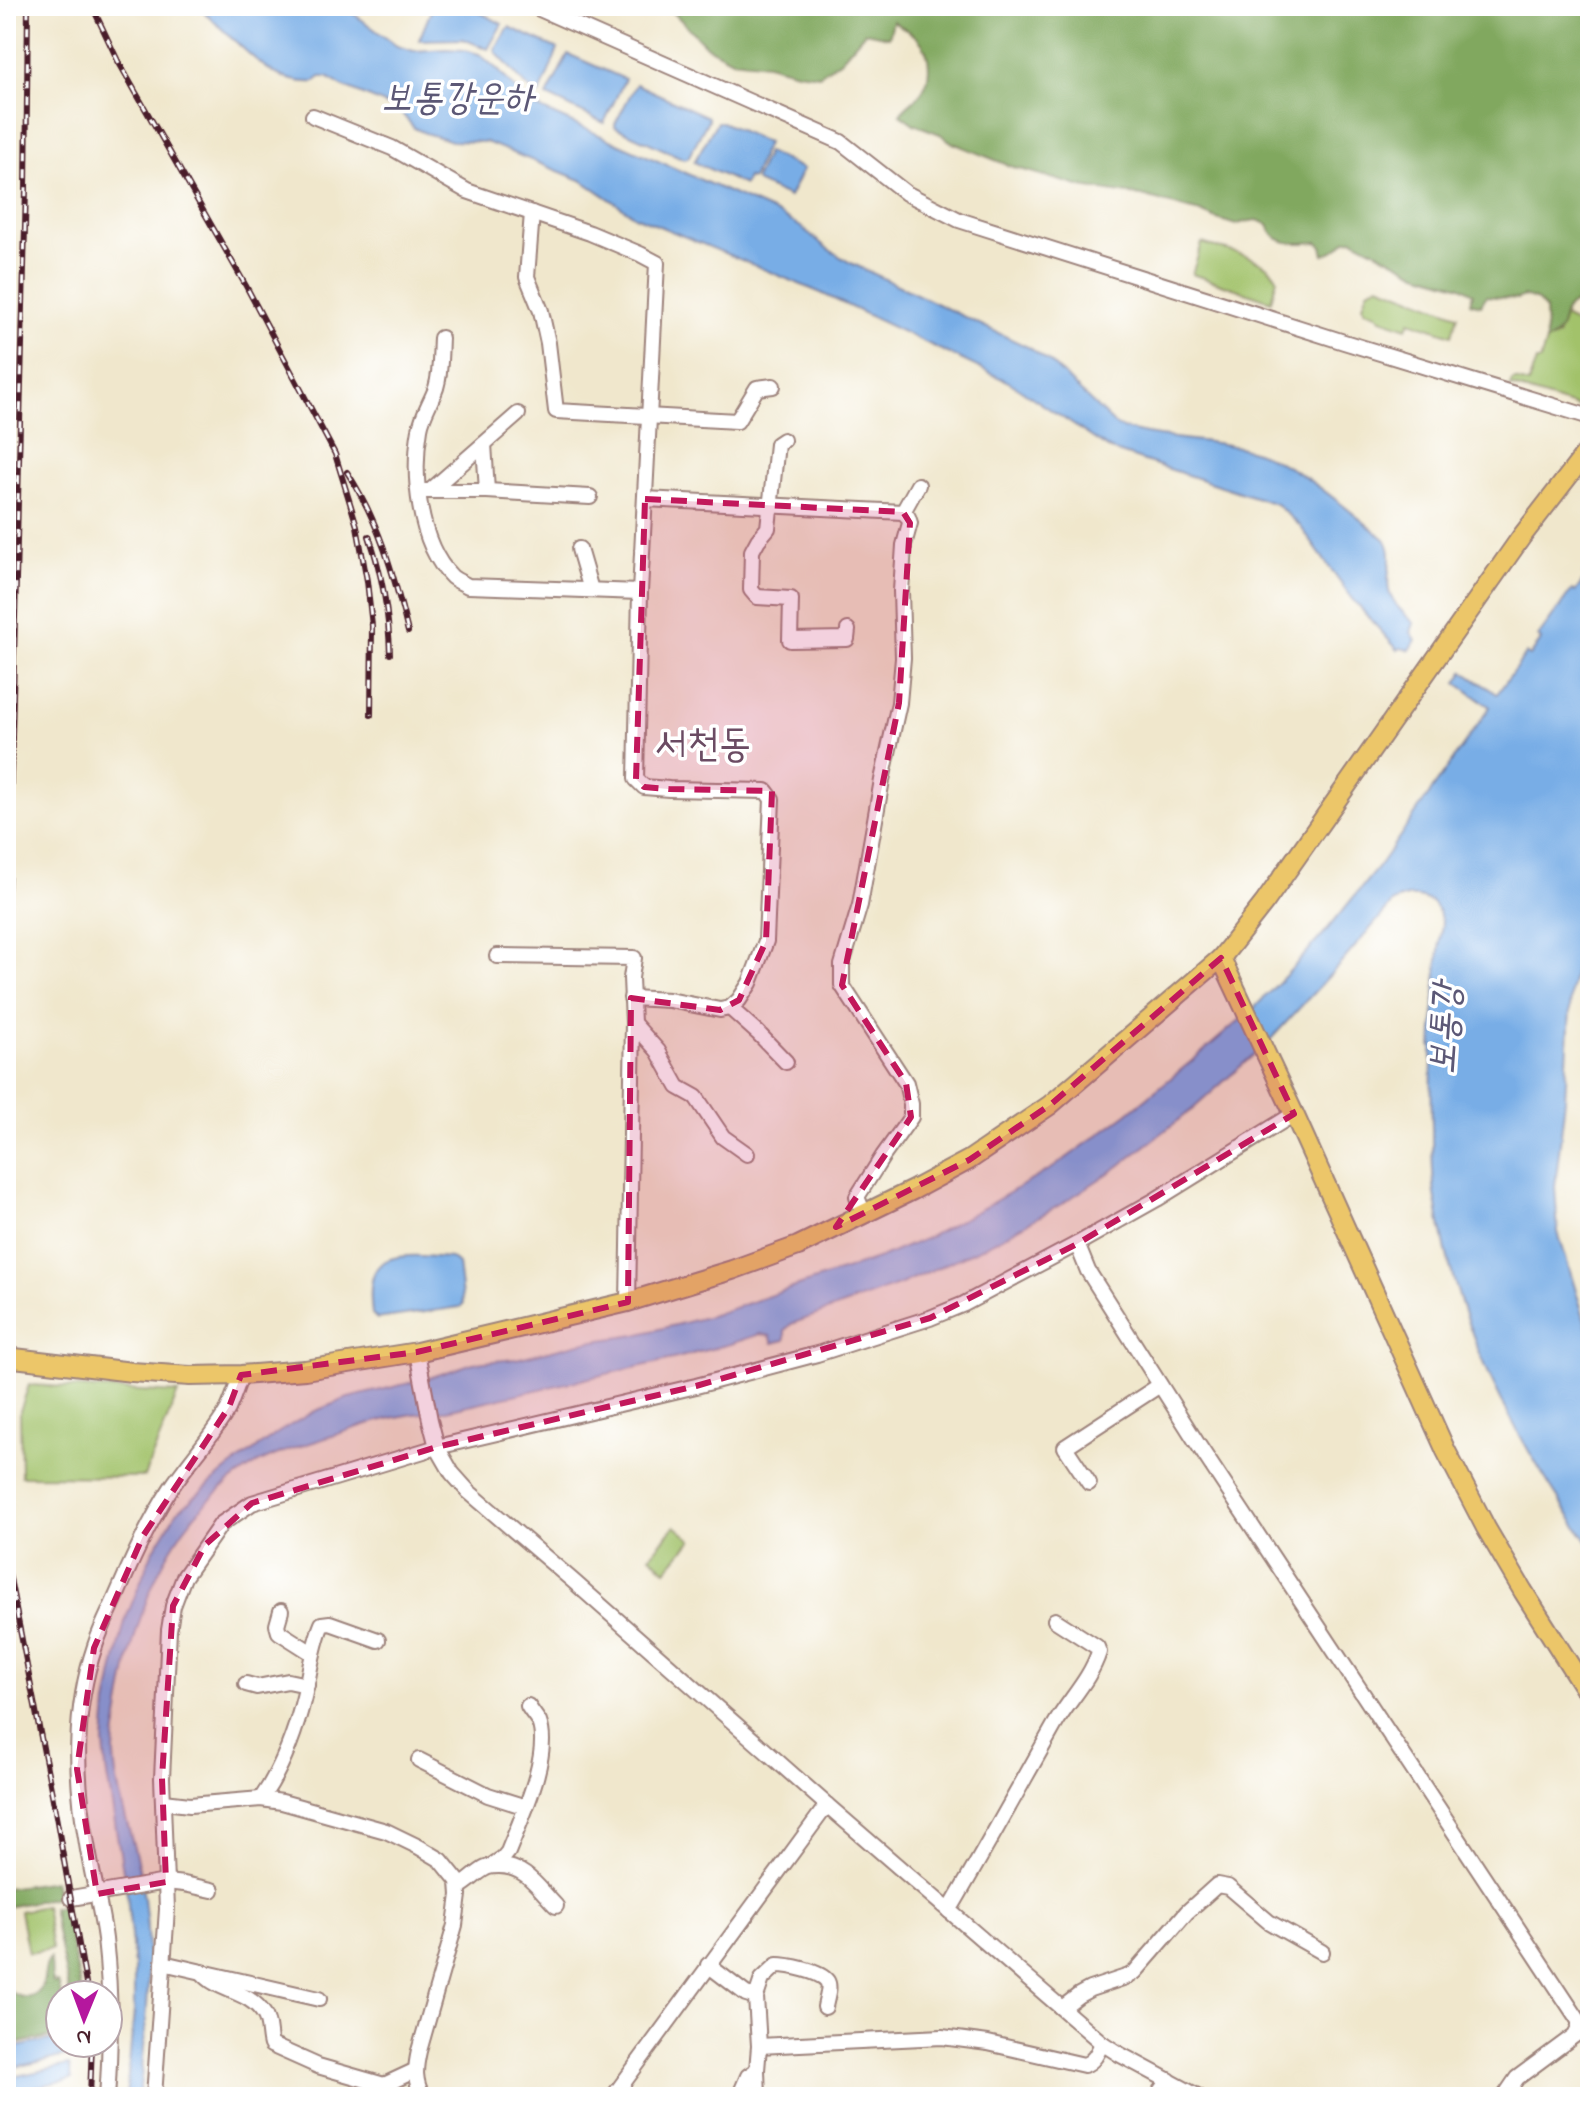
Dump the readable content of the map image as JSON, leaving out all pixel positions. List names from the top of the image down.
{
  "districts": ["서천동"],
  "water": ["보통강운하", "보통강"],
  "north": "bottom"
}
